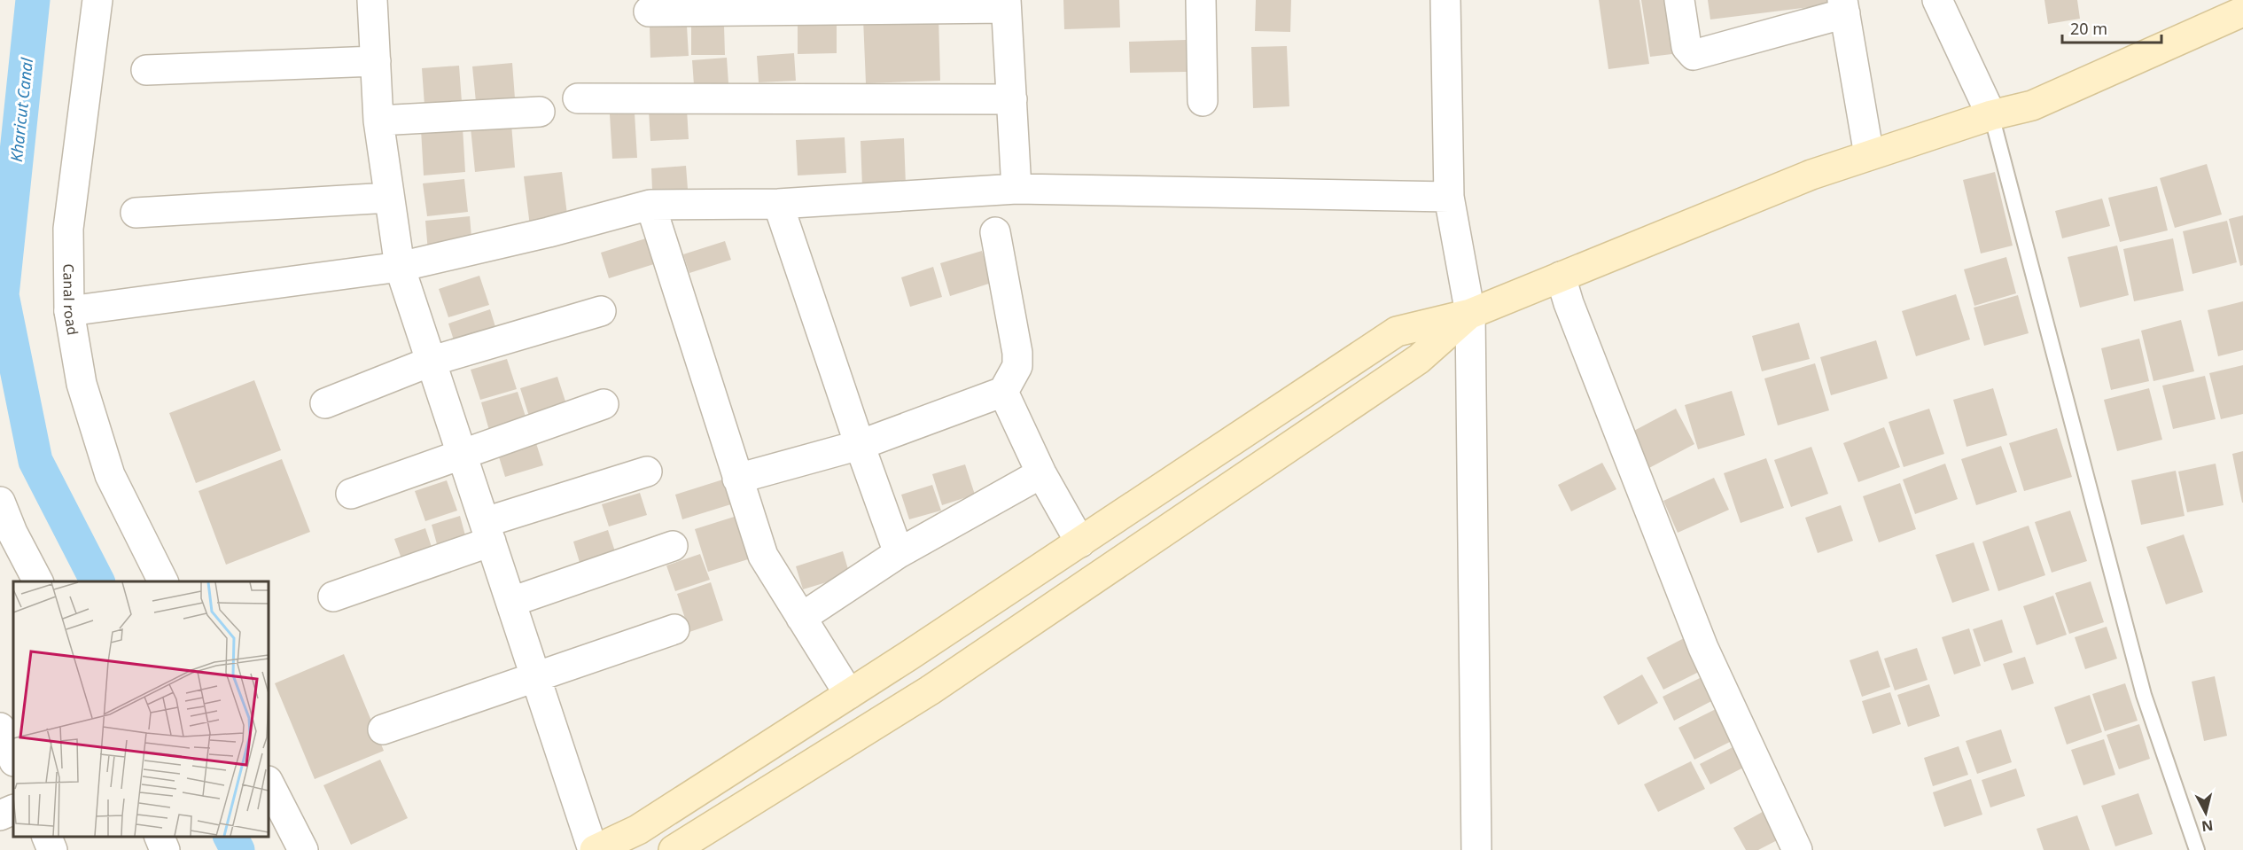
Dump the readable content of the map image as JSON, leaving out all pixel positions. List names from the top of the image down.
{
  "streets": {
    "street": ["Canal road"]
  },
  "water": ["Kharicut Canal"],
  "scale_bar": "20 m",
  "north": "bottom"
}
